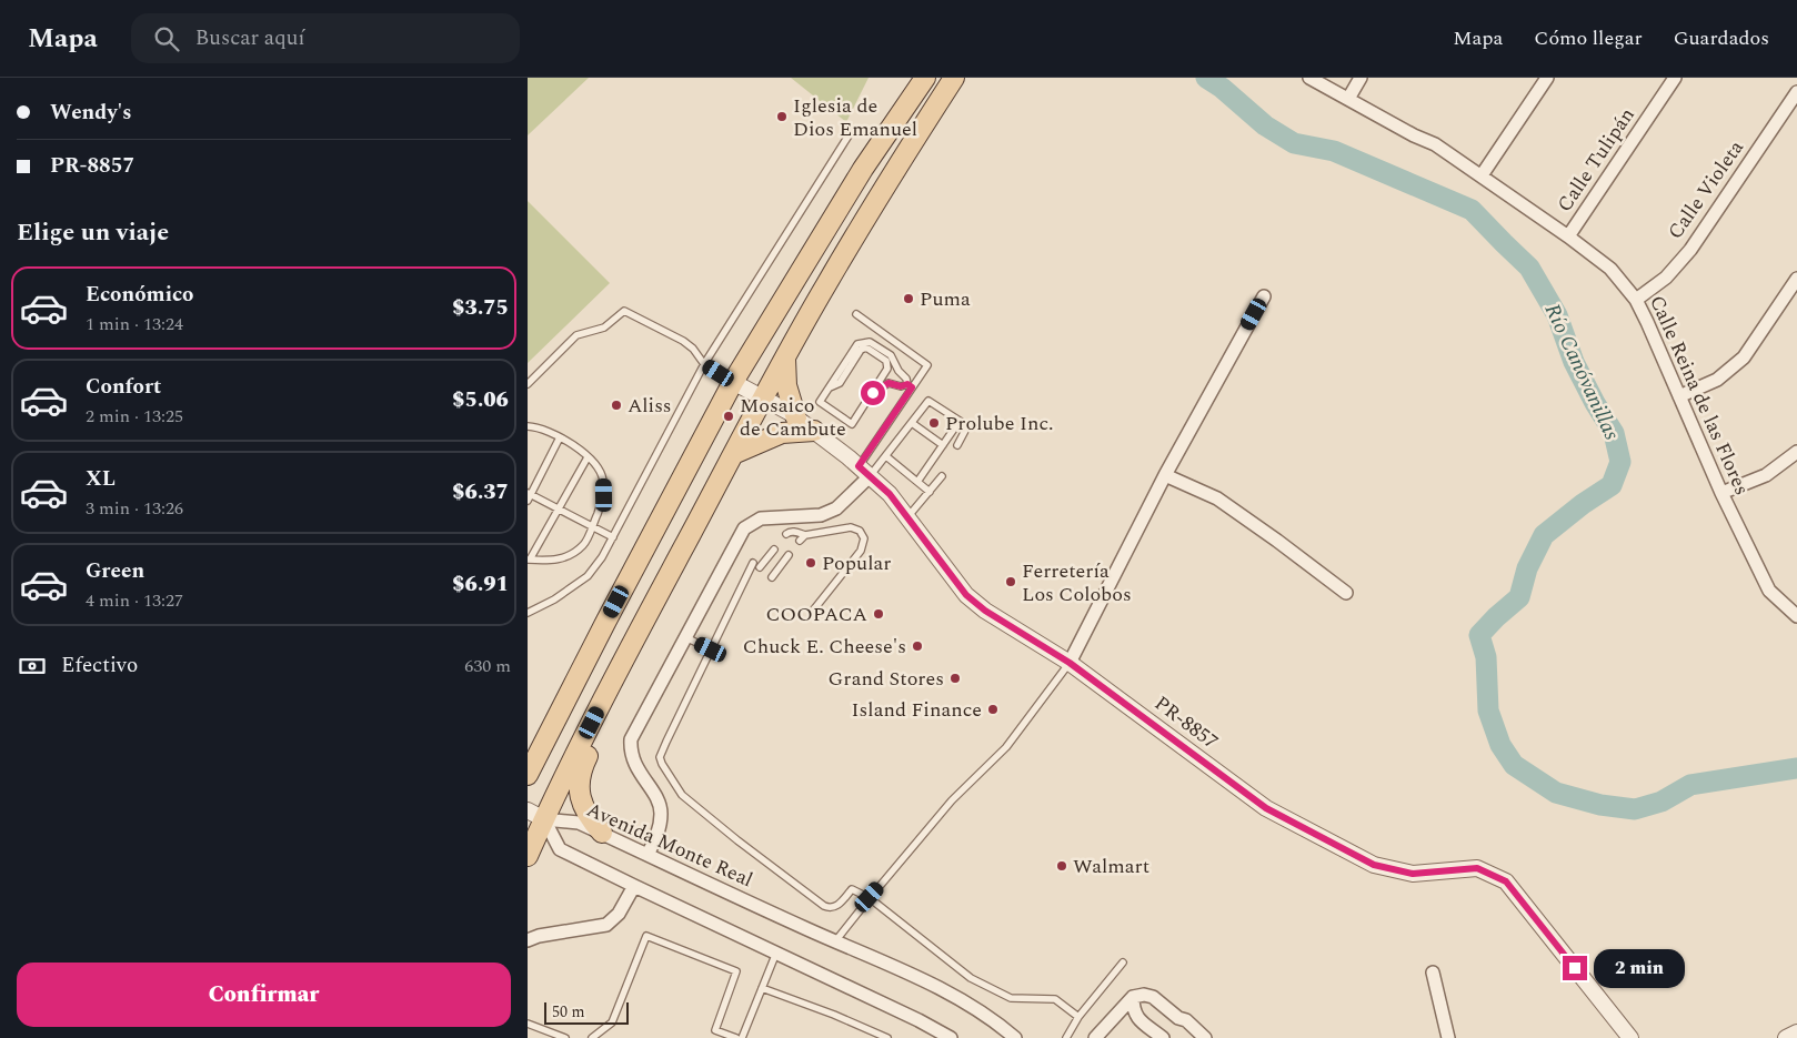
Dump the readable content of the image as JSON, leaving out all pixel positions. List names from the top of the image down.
{
  "streets": {
    "street": [
      "Calle Tulipán",
      "Calle Violeta",
      "Calle Reina de las Flores",
      "PR-8857",
      "Avenida Monte Real"
    ]
  },
  "crossings": [
    ["Calle Tulipán", "Calle Reina de las Flores"],
    ["Calle Violeta", "Calle Reina de las Flores"]
  ],
  "water": ["Río Canóvanillas"],
  "places": [
    "Iglesia de Dios Emanuel",
    "Puma",
    "Aliss",
    "Mosaico de Cambute",
    "Prolube Inc.",
    "Popular",
    "Ferretería Los Colobos",
    "COOPACA",
    "Chuck E. Cheese's",
    "Grand Stores",
    "Island Finance",
    "Walmart"
  ],
  "scale_bar": "50 m",
  "page": {
    "header": "Mapa",
    "search": "Buscar aquí",
    "nav": ["Mapa", "Cómo llegar", "Guardados"],
    "banner": ["Wendy's", "PR-8857"],
    "heading": "Elige un viaje",
    "list": [
      {
        "name": "Económico",
        "note": "1 min · 13:24",
        "value": "$3.75"
      },
      {
        "name": "Confort",
        "note": "2 min · 13:25",
        "value": "$5.06"
      },
      {
        "name": "XL",
        "note": "3 min · 13:26",
        "value": "$6.37"
      },
      {
        "name": "Green",
        "note": "4 min · 13:27",
        "value": "$6.91"
      }
    ],
    "pay": ["Efectivo", "630 m"],
    "bubble": "2 min",
    "buttons": "Confirmar",
    "scale": "50 m"
  }
}
